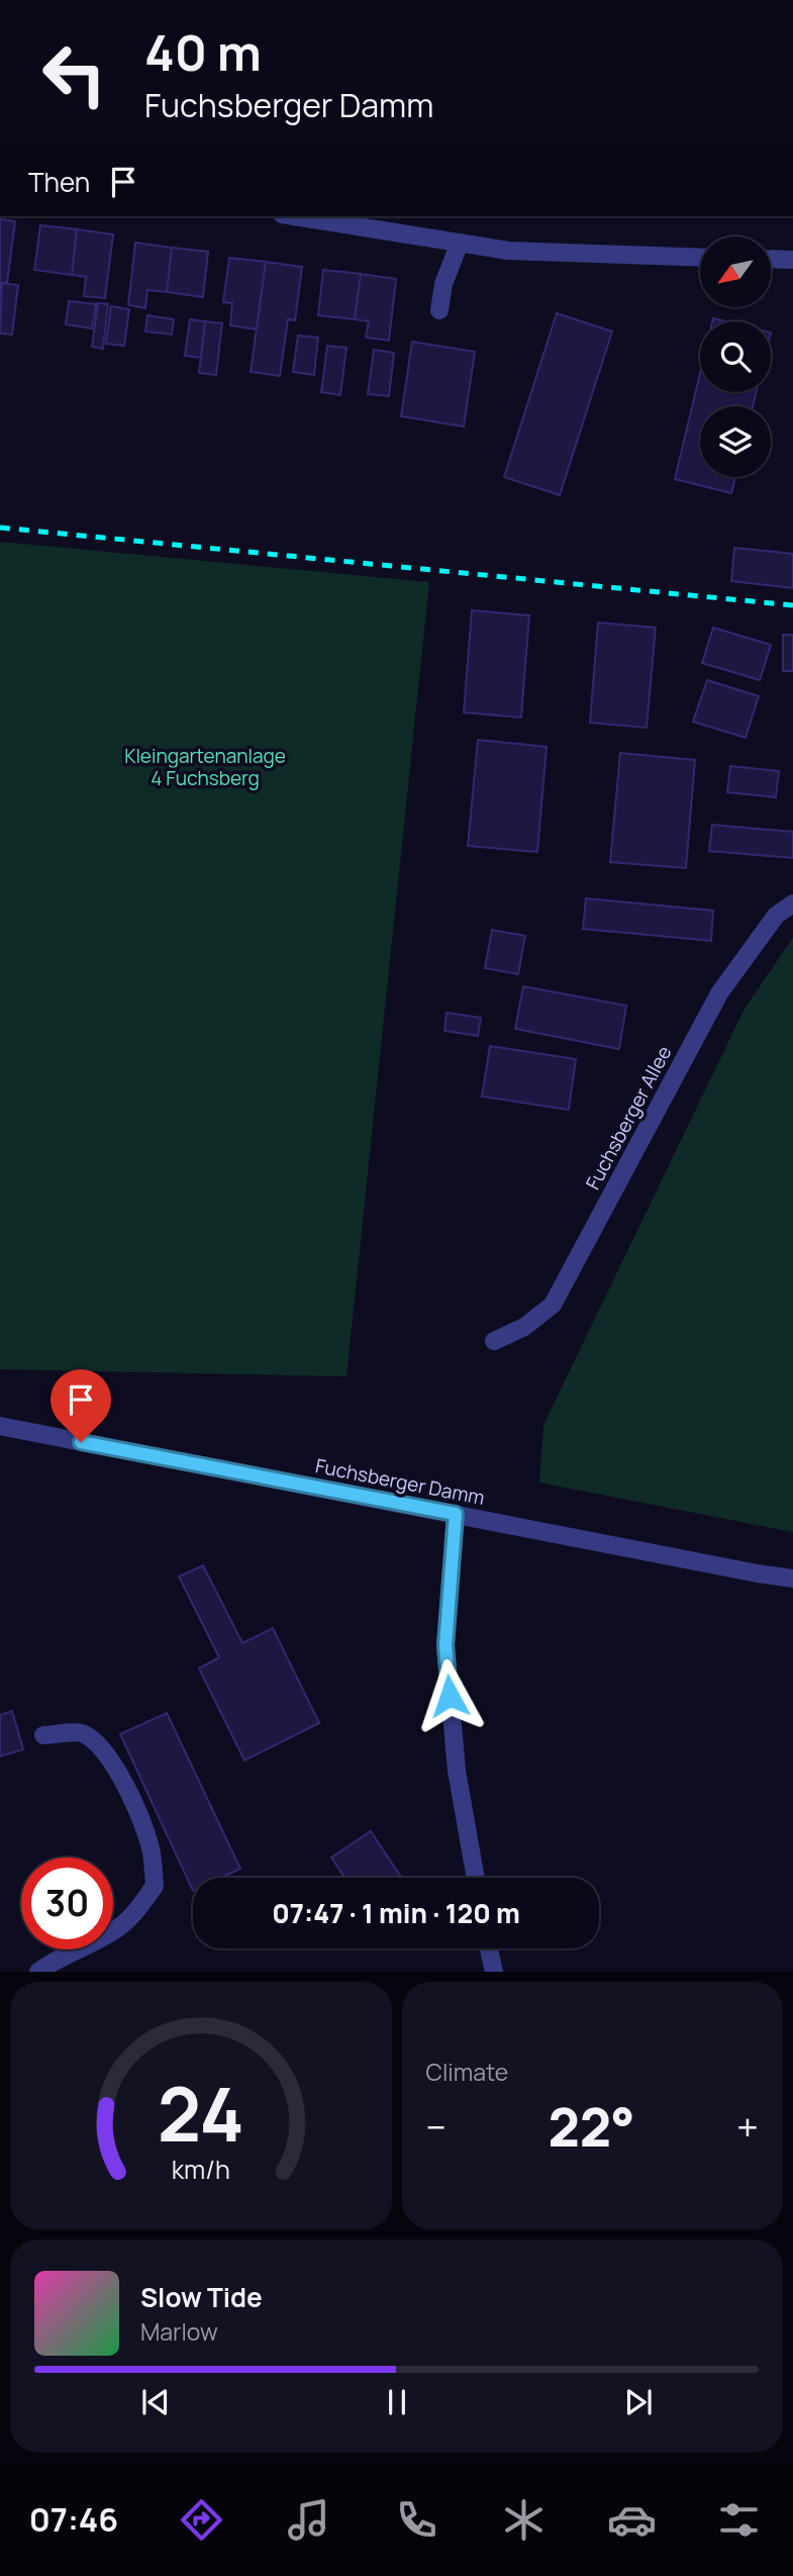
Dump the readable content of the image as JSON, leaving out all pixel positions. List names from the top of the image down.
{
  "streets": {
    "street": ["Fuchsberger Allee", "Fuchsberger Damm"]
  },
  "parks": ["Kleingartenanlage 4 Fuchsberg"],
  "north": "bottom left",
  "page": {
    "turn": ["40 m", "Fuchsberger Damm"],
    "then": "Then",
    "limit": "30",
    "trip": "07:47 · 1 min · 120 m",
    "tile": "Climate",
    "heat": ["−", "22°", "+"],
    "song": ["Slow Tide", "Marlow"],
    "tabs": "07:46",
    "gauge": ["24", "km/h"]
  }
}
